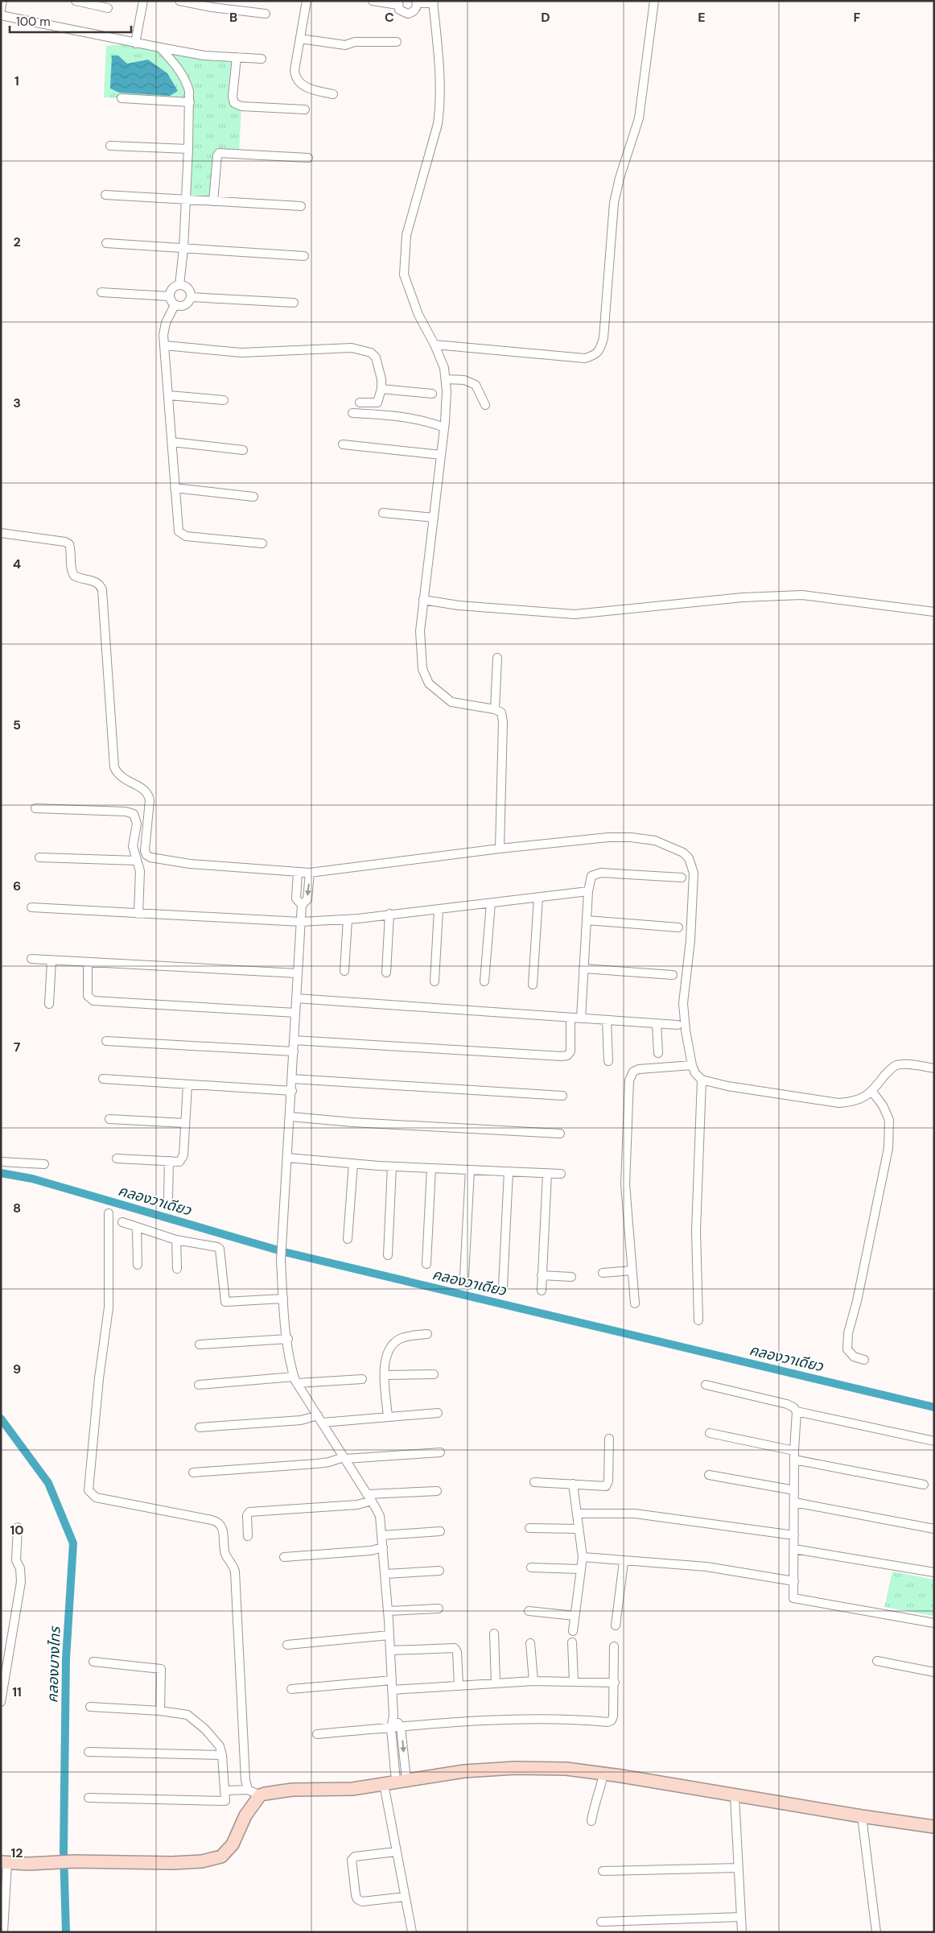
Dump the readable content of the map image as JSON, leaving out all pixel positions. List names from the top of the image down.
{
  "water": ["คลองวาเดียว", "คลองบางไทร"],
  "scale_bar": "100 m",
  "grid": {
    "columns": [
      "B",
      "C",
      "D",
      "E",
      "F"
    ],
    "rows": [
      "1",
      "2",
      "3",
      "4",
      "5",
      "6",
      "7",
      "8",
      "9",
      "10",
      "11",
      "12"
    ]
  }
}
